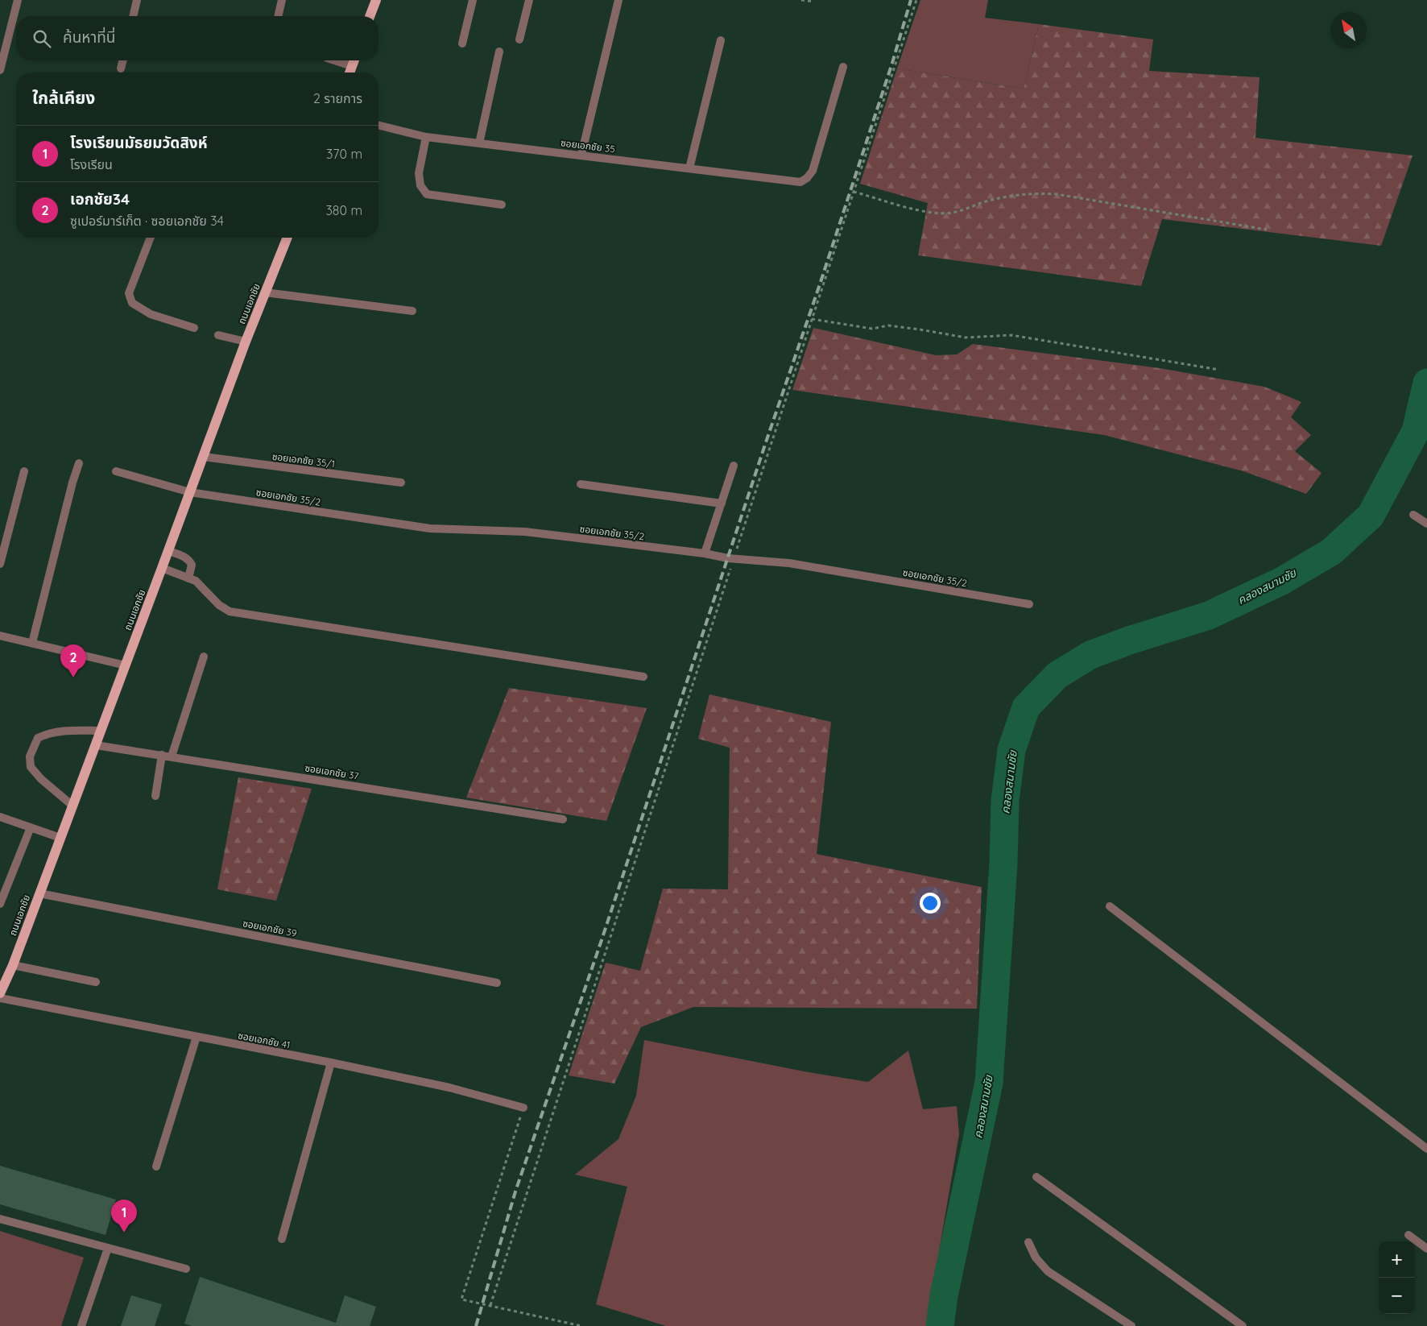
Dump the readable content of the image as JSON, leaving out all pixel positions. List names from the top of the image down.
{
  "streets": {
    "main road": ["ถนนเอกชัย"],
    "street": [
      "ซอยเอกชัย 35",
      "ซอยเอกชัย 35/1",
      "ซอยเอกชัย 35/2",
      "ซอยเอกชัย 37",
      "ซอยเอกชัย 39",
      "ซอยเอกชัย 41"
    ]
  },
  "crossings": [
    ["ถนนเอกชัย", "ซอยเอกชัย 35/1"],
    ["ถนนเอกชัย", "ซอยเอกชัย 35/2"],
    ["ถนนเอกชัย", "ซอยเอกชัย 37"],
    ["ถนนเอกชัย", "ซอยเอกชัย 39"]
  ],
  "water": ["คลองสนามชัย"],
  "north": "top left",
  "page": {
    "search": "ค้นหาที่นี่",
    "heading": ["ใกล้เคียง", "2 รายการ"],
    "list": [
      {
        "mark": "1",
        "name": "โรงเรียนมัธยมวัดสิงห์",
        "note": "โรงเรียน",
        "value": "370 m"
      },
      {
        "mark": "2",
        "name": "เอกชัย34",
        "note": "ซูเปอร์มาร์เก็ต · ซอยเอกชัย 34",
        "value": "380 m"
      }
    ],
    "pins": ["2", "1"],
    "map_buttons": ["+", "−"]
  }
}
